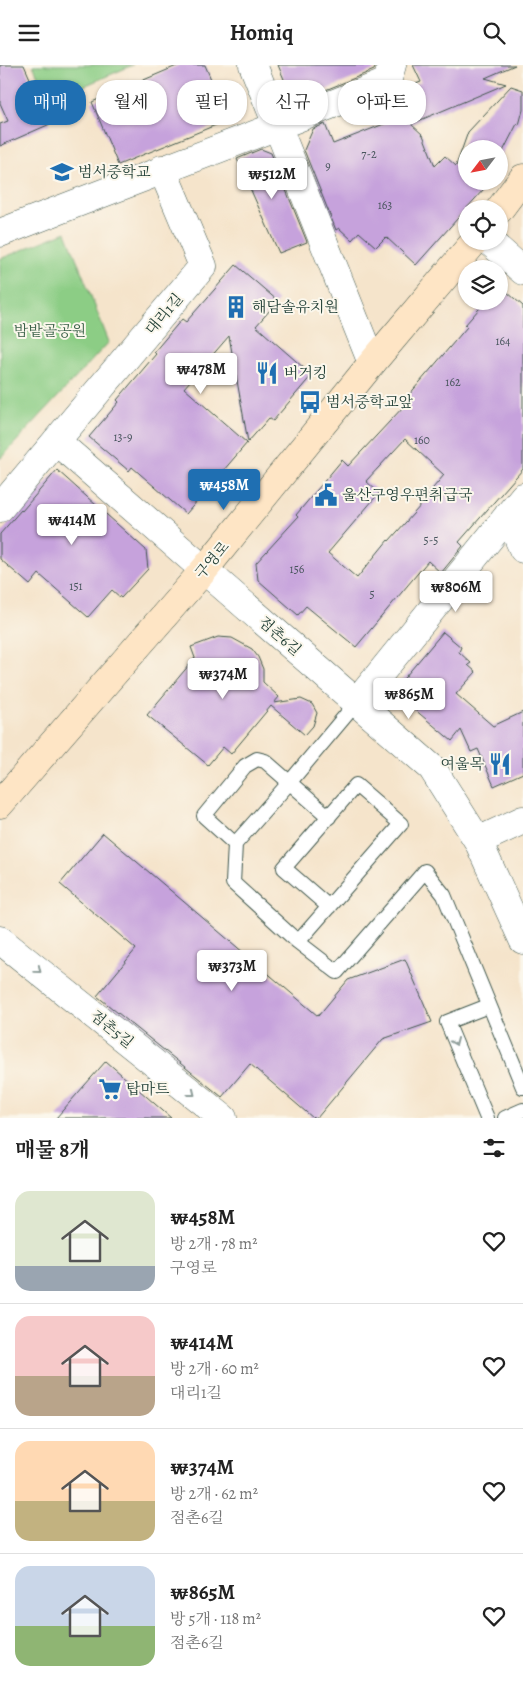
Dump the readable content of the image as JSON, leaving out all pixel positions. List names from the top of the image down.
{
  "streets": {
    "main road": ["구영로"],
    "street": ["대리1길", "점촌6길", "점촌5길"]
  },
  "crossings": [
    ["구영로", "점촌6길"]
  ],
  "one_way": ["점촌5길"],
  "parks": ["밤밭골공원"],
  "places": {
    "school or university": ["범서중학교"],
    "building": ["해담솔유치원"],
    "restaurant": ["버거킹", "여울목"],
    "bus stop": ["범서중학교앞"],
    "public building": ["울산구영우편취급국"],
    "supermarket": ["탑마트"]
  },
  "house_numbers": [
    "7-2",
    "9",
    "163",
    "164",
    "162",
    "13-9",
    "160",
    "5-5",
    "156",
    "151",
    "5"
  ],
  "north": "bottom left",
  "page": {
    "header": "Homiq",
    "chip": [
      "매매",
      "월세",
      "필터",
      "신규",
      "아파트"
    ],
    "price": [
      "₩512M",
      "₩478M",
      "₩458M",
      "₩414M",
      "₩806M",
      "₩374M",
      "₩865M",
      "₩373M"
    ],
    "heading": "매물 8개",
    "list": [
      {
        "name": "₩458M",
        "note": "방 2개 · 78 m² · 구영로"
      },
      {
        "name": "₩414M",
        "note": "방 2개 · 60 m² · 대리1길"
      },
      {
        "name": "₩374M",
        "note": "방 2개 · 62 m² · 점촌6길"
      },
      {
        "name": "₩865M",
        "note": "방 5개 · 118 m² · 점촌6길"
      }
    ]
  }
}
